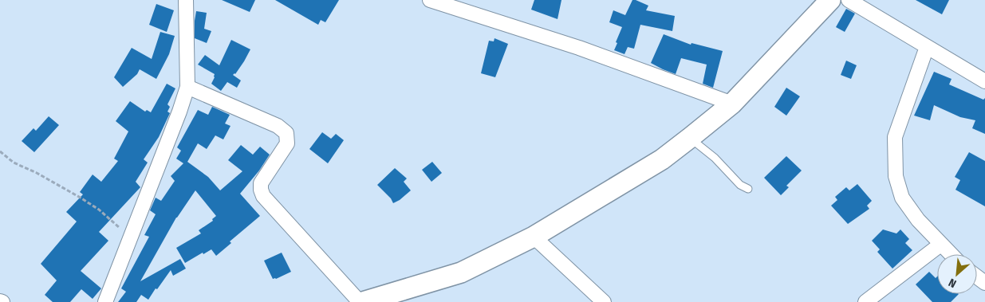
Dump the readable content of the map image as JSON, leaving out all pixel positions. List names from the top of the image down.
{
  "north": "bottom left"
}
